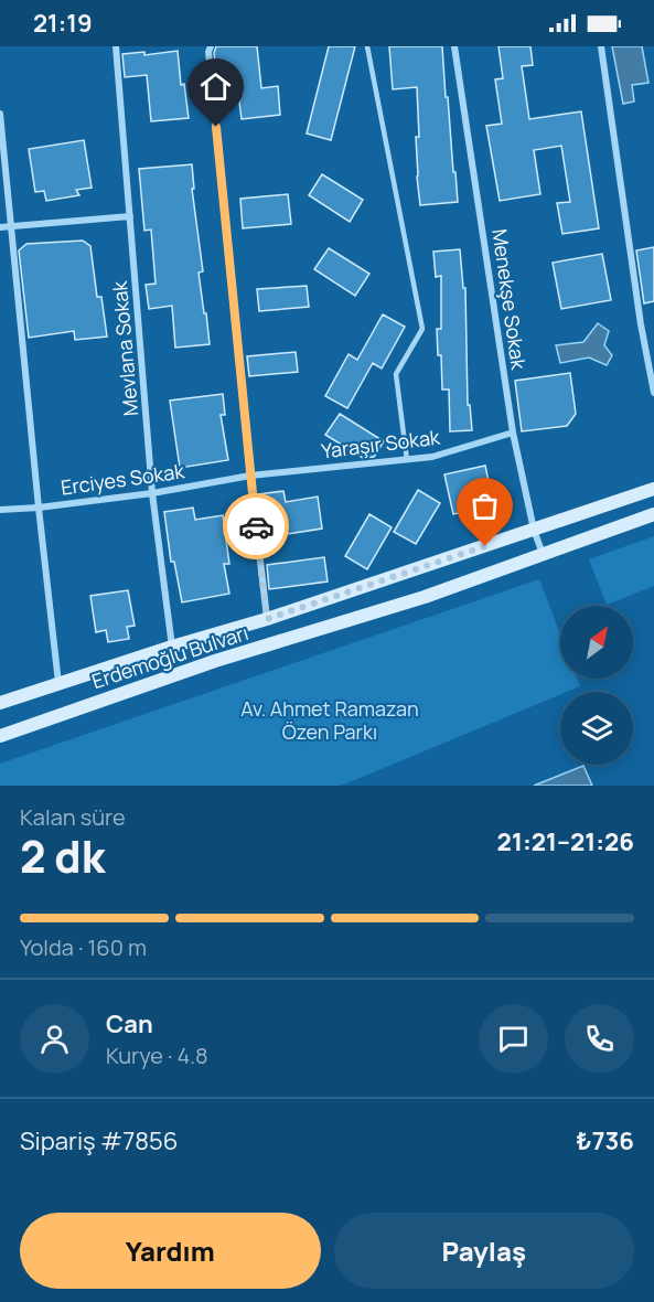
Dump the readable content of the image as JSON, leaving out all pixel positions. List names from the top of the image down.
{
  "streets": {
    "main road": ["Erdemoğlu Bulvarı"],
    "street": [
      "Menekşe Sokak",
      "Mevlana Sokak",
      "Yaraşır Sokak",
      "Erciyes Sokak"
    ]
  },
  "crossings": [
    ["Menekşe Sokak", "Yaraşır Sokak"],
    ["Menekşe Sokak", "Erdemoğlu Bulvarı"],
    ["Mevlana Sokak", "Erciyes Sokak"],
    ["Mevlana Sokak", "Erdemoğlu Bulvarı"],
    ["Yaraşır Sokak", "Erciyes Sokak"]
  ],
  "parks": ["Av. Ahmet Ramazan Özen Parkı"],
  "north": "top right",
  "page": {
    "status": "21:19",
    "heading": ["2 dk", "Kalan süre", "21:21–21:26"],
    "panel": [
      "Can",
      "Kurye · 4.8",
      "Sipariş #7856",
      "₺736"
    ],
    "bar": "Yolda · 160 m",
    "buttons": ["Yardım", "Paylaş"]
  }
}
